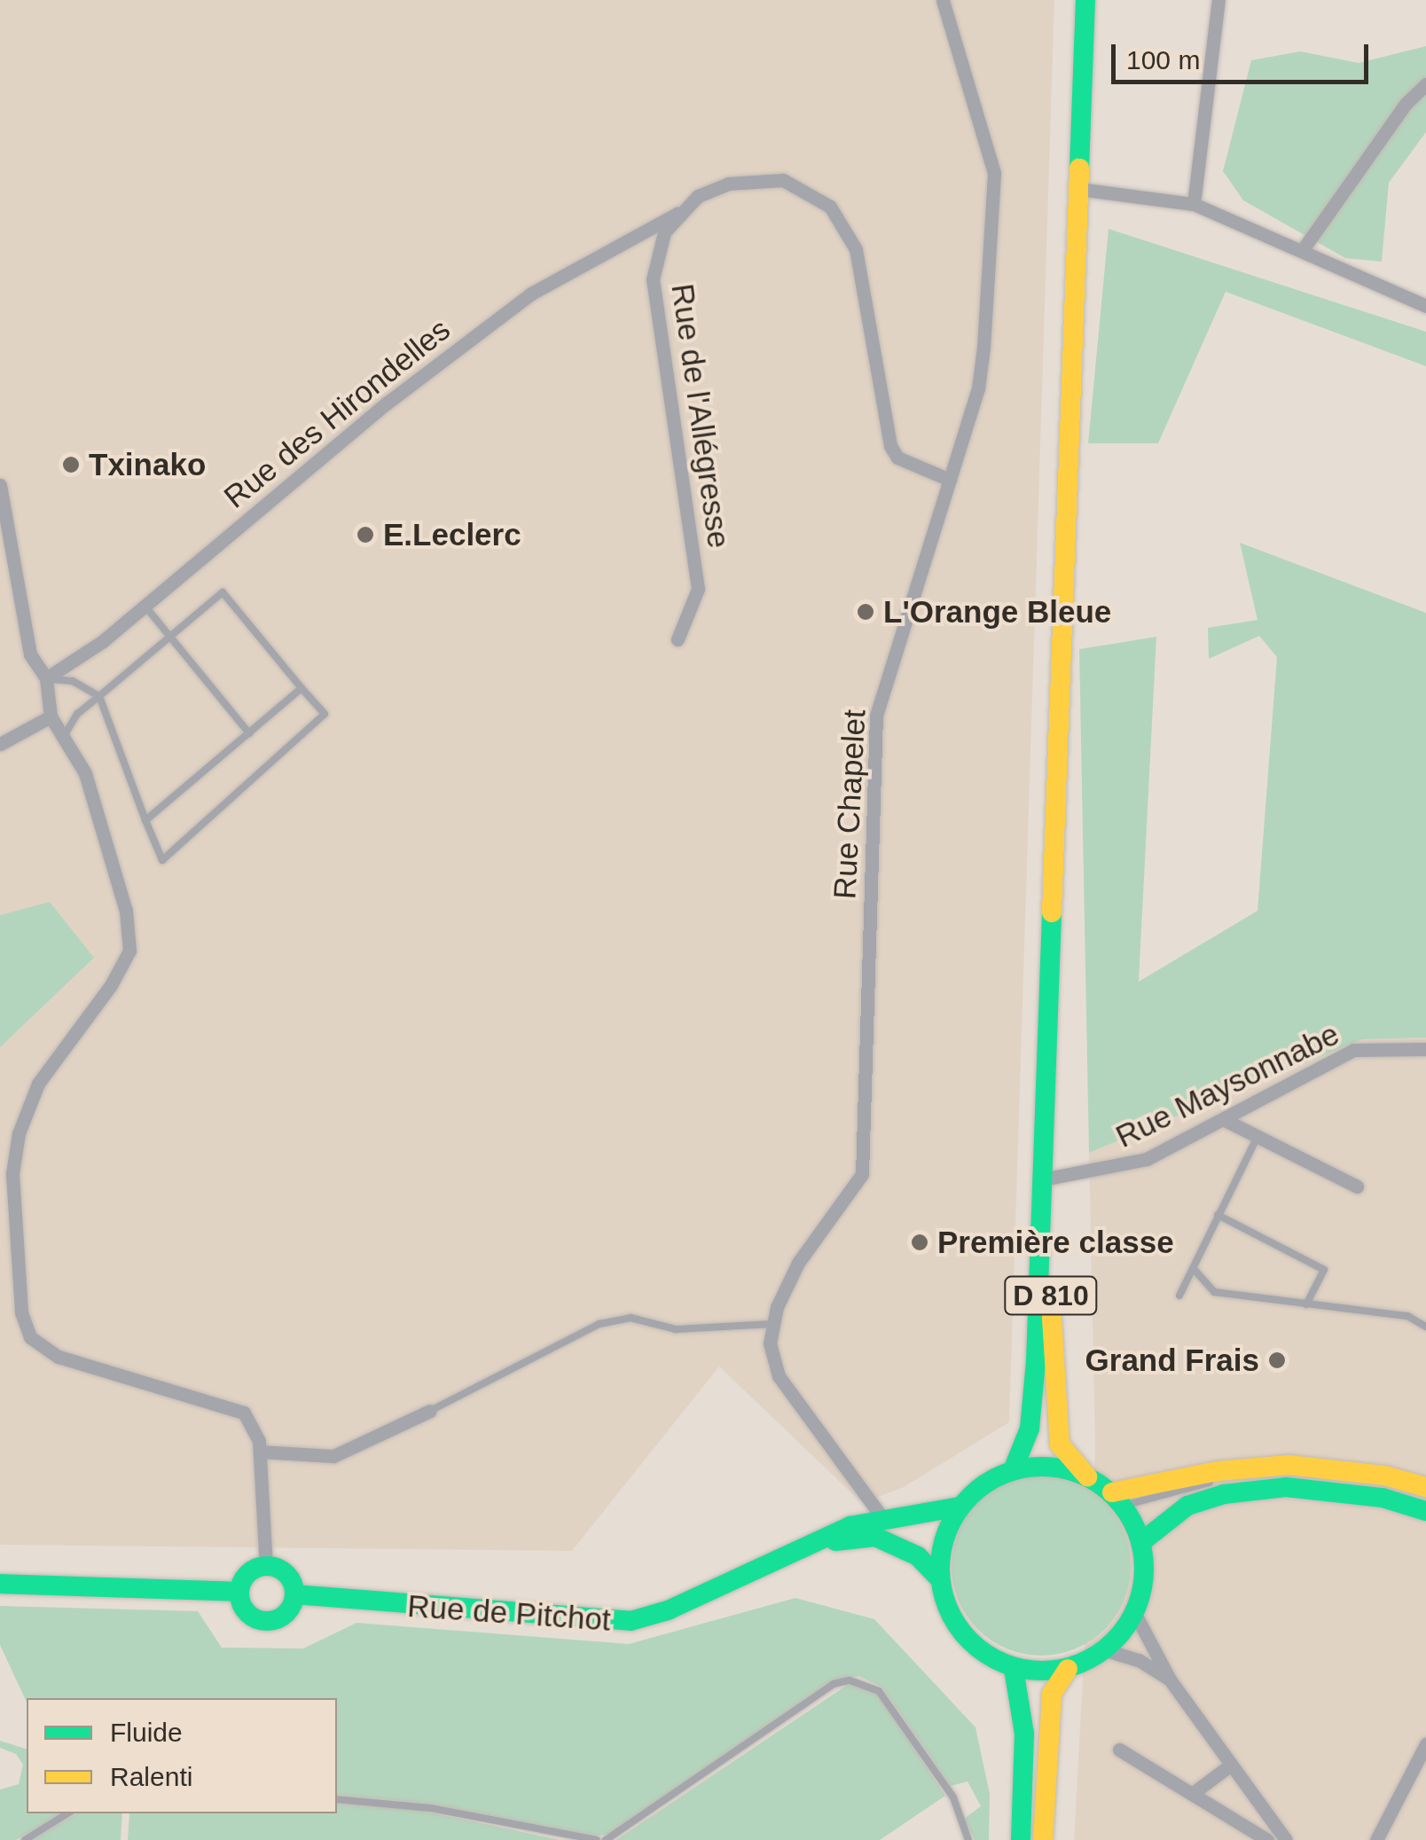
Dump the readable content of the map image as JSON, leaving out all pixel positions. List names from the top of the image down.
{
  "streets": {
    "main road": ["D 810", "Rue de Pitchot"],
    "street": [
      "Rue des Hirondelles",
      "Rue de l'Allégresse",
      "Rue Chapelet",
      "Rue Maysonnabe"
    ]
  },
  "crossings": [
    ["Rue des Hirondelles", "Rue de l'Allégresse"],
    ["Rue Chapelet", "Rue de Pitchot"],
    ["Rue Maysonnabe", "D 810"],
    ["D 810", "Rue de Pitchot"]
  ],
  "places": [
    "Txinako",
    "E.Leclerc",
    "L'Orange Bleue",
    "Première classe",
    "Grand Frais"
  ],
  "legend": ["Fluide", "Ralenti"],
  "scale_bar": "100 m"
}
